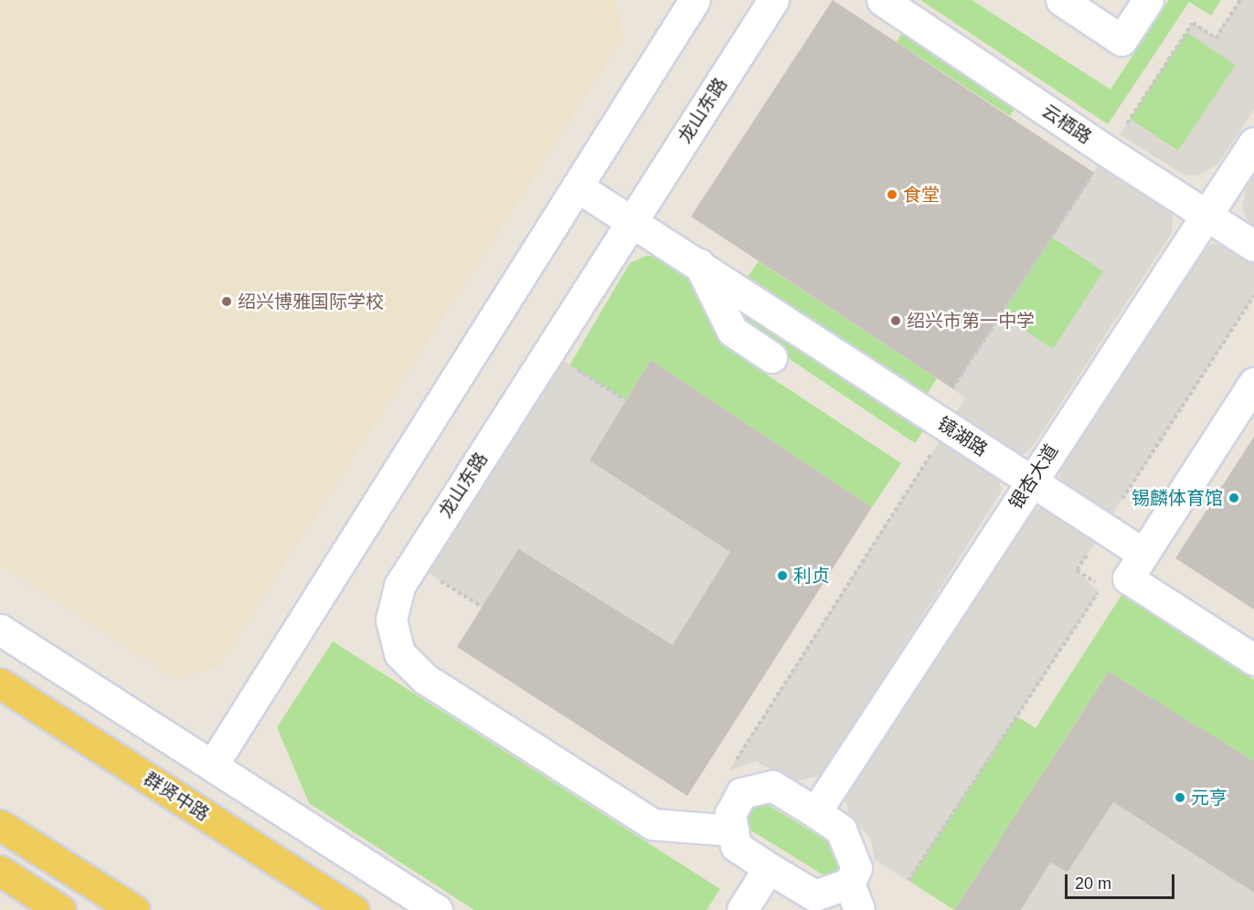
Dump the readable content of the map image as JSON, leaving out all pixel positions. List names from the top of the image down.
{
  "streets": {
    "main road": ["群贤中路"],
    "street": [
      "龙山东路",
      "云栖路",
      "镜湖路",
      "银杏大道"
    ]
  },
  "crossings": [
    ["龙山东路", "镜湖路"],
    ["云栖路", "银杏大道"],
    ["镜湖路", "银杏大道"]
  ],
  "places": [
    "食堂",
    "绍兴博雅国际学校",
    "绍兴市第一中学",
    "锡麟体育馆",
    "利贞",
    "元亨"
  ],
  "scale_bar": "20 m"
}
